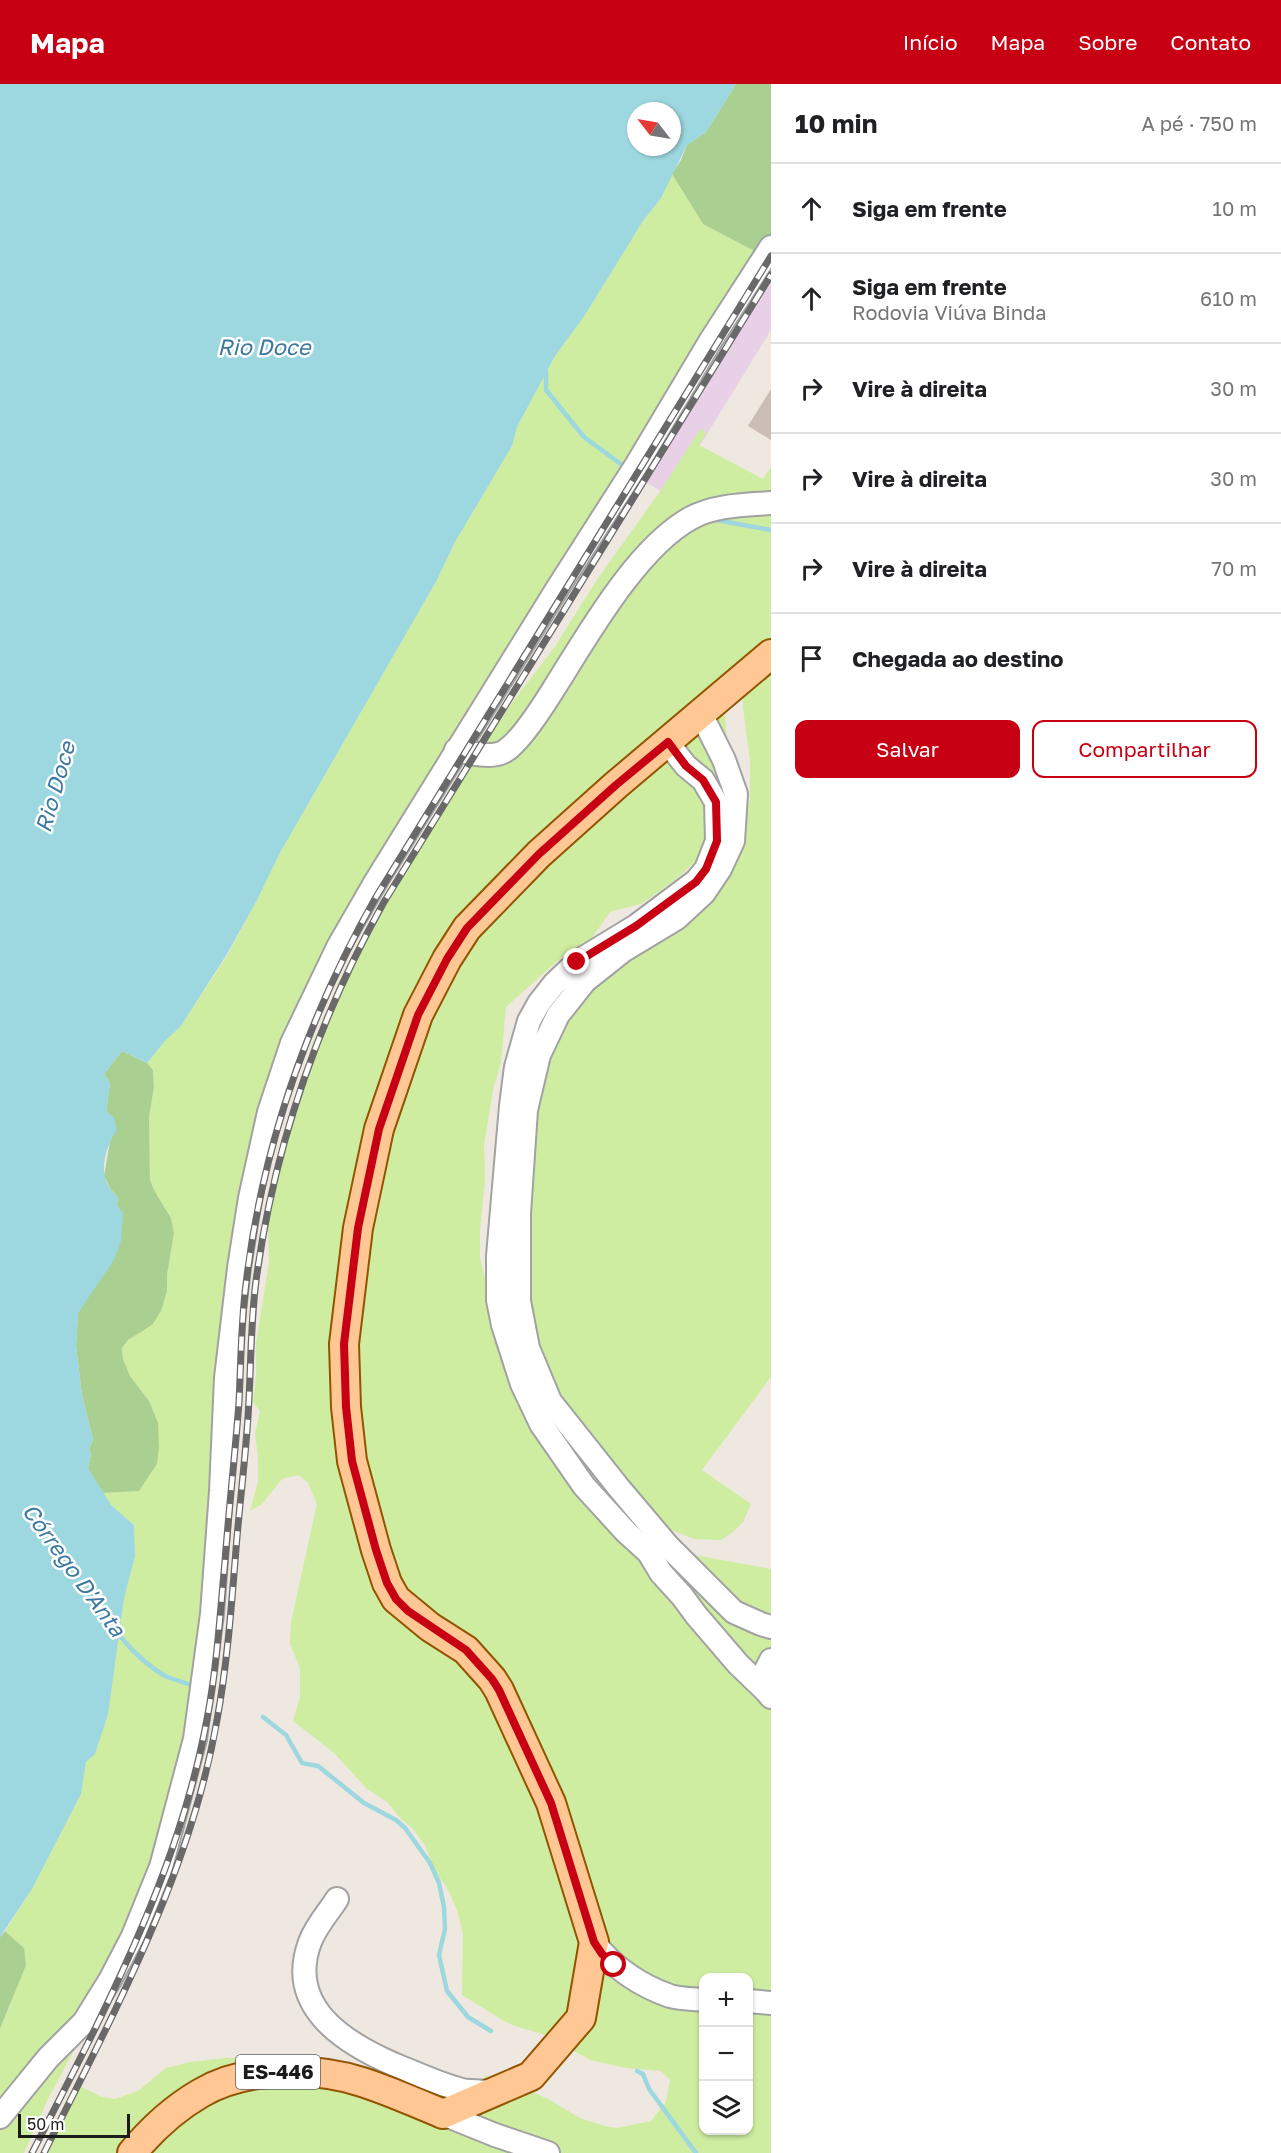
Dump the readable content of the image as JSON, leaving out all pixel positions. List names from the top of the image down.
{
  "streets": {
    "main road": ["ES-446"]
  },
  "water": ["Rio Doce", "Córrego D'Anta"],
  "scale_bar": "50 m",
  "north": "top left",
  "page": {
    "header": "Mapa",
    "nav": [
      "Início",
      "Mapa",
      "Sobre",
      "Contato"
    ],
    "heading": ["10 min", "A pé · 750 m"],
    "list": [
      ["Siga em frente", "10 m"],
      ["Siga em frente", "Rodovia Viúva Binda", "610 m"],
      ["Vire à direita", "30 m"],
      ["Vire à direita", "30 m"],
      ["Vire à direita", "70 m"],
      "Chegada ao destino"
    ],
    "buttons": ["Salvar", "Compartilhar"],
    "map_buttons": ["+", "−"],
    "scale": "50 m"
  }
}
